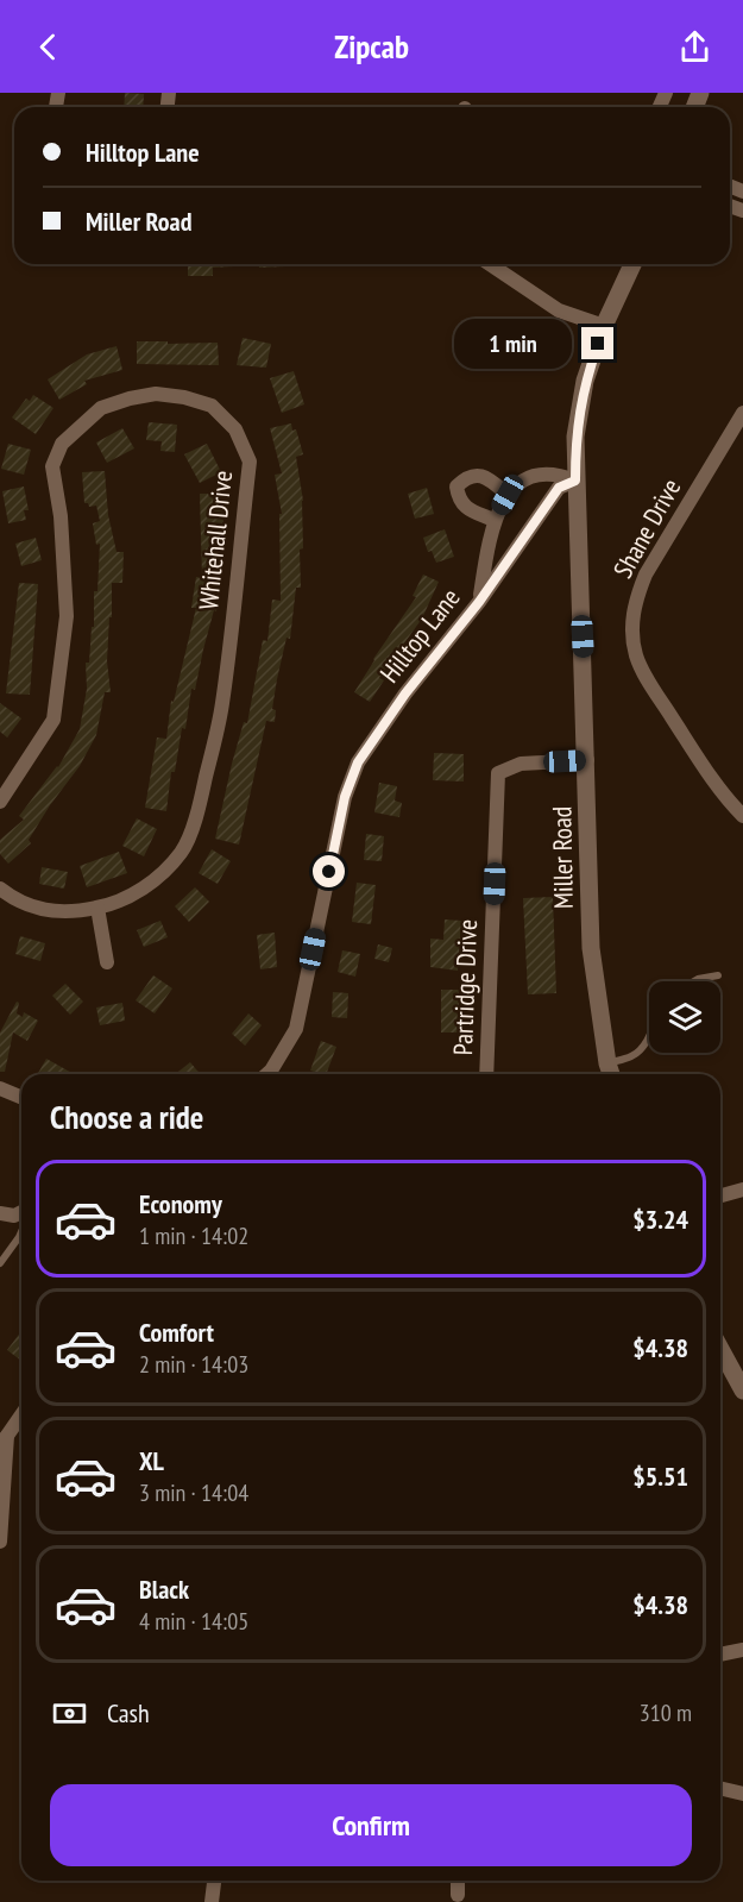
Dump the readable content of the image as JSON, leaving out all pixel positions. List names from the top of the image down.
{
  "streets": {
    "street": [
      "Shane Drive",
      "Whitehall Drive",
      "Hilltop Lane",
      "Miller Road",
      "Partridge Drive"
    ]
  },
  "crossings": [
    ["Hilltop Lane", "Miller Road"],
    ["Miller Road", "Partridge Drive"]
  ],
  "page": {
    "header": "Zipcab",
    "banner": ["Hilltop Lane", "Miller Road"],
    "bubble": "1 min",
    "heading": "Choose a ride",
    "list": [
      {
        "name": "Economy",
        "note": "1 min · 14:02",
        "value": "$3.24"
      },
      {
        "name": "Comfort",
        "note": "2 min · 14:03",
        "value": "$4.38"
      },
      {
        "name": "XL",
        "note": "3 min · 14:04",
        "value": "$5.51"
      },
      {
        "name": "Black",
        "note": "4 min · 14:05",
        "value": "$4.38"
      }
    ],
    "pay": ["Cash", "310 m"],
    "buttons": "Confirm"
  }
}
